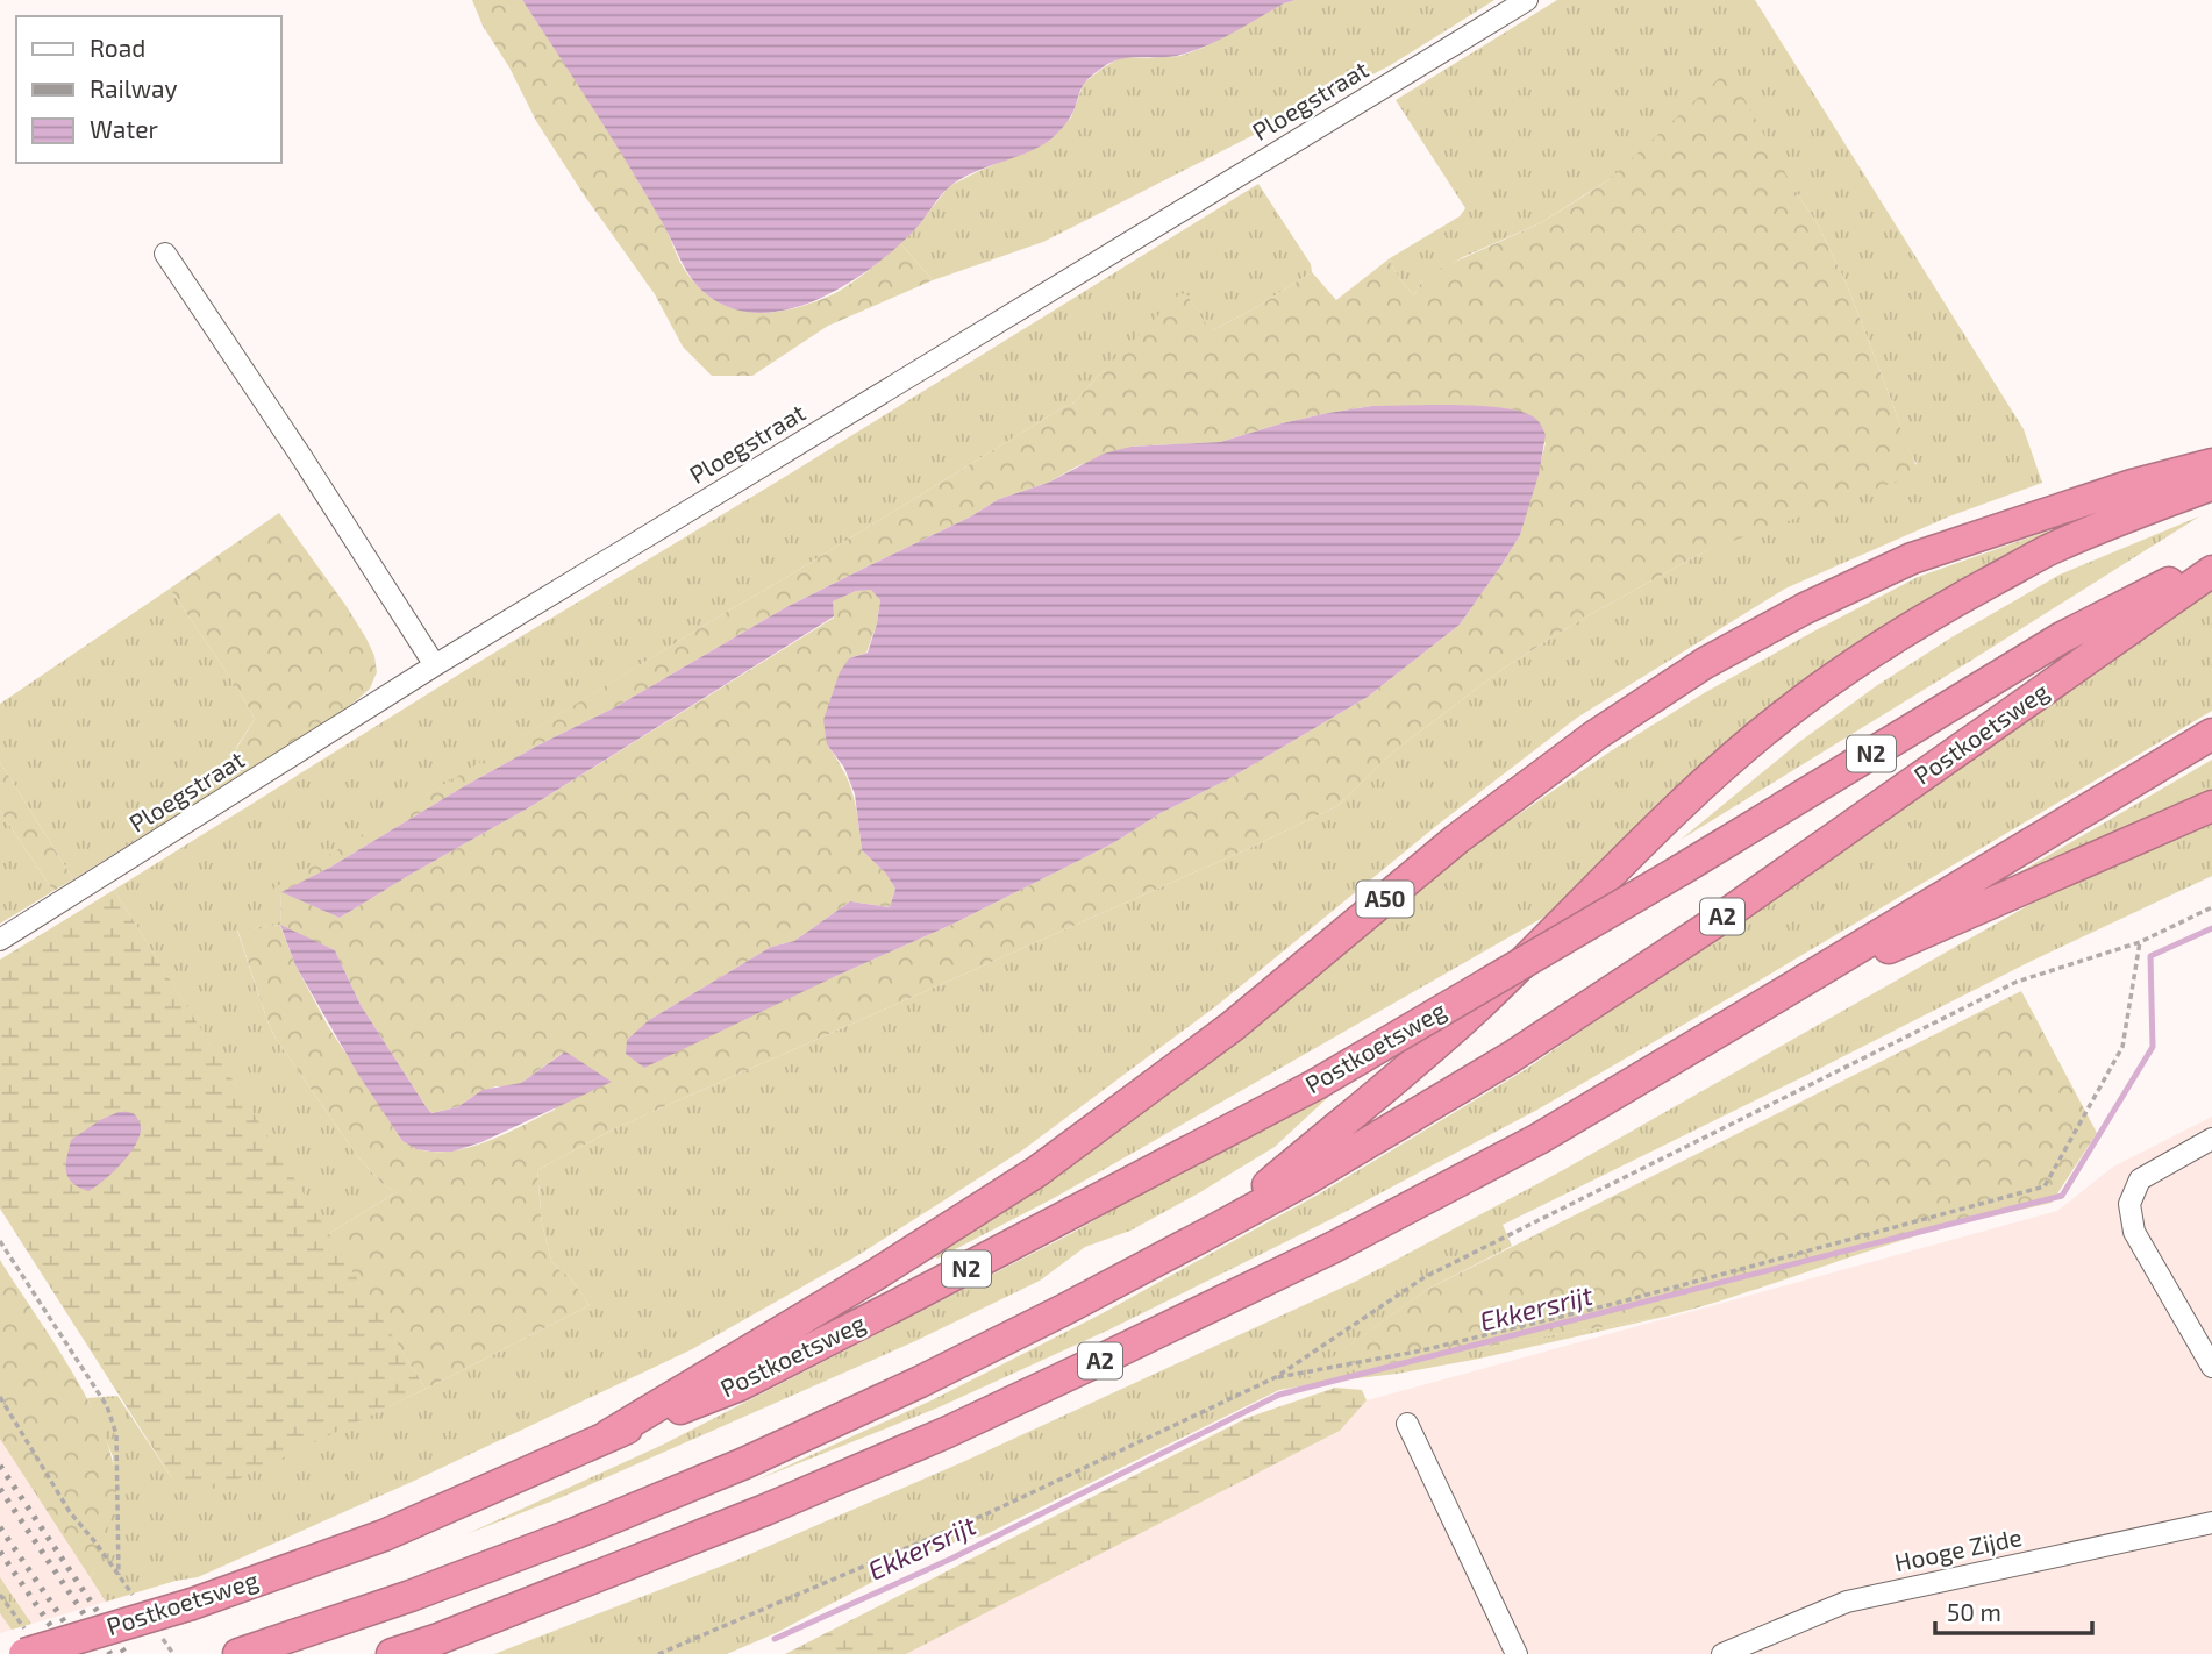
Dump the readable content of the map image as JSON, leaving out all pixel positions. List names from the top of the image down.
{
  "streets": {
    "highway": [
      "Postkoetsweg",
      "N2",
      "A50",
      "A2"
    ],
    "street": ["Ploegstraat", "Hooge Zijde"]
  },
  "crossings": [
    ["Postkoetsweg", "A50"]
  ],
  "water": ["Ekkersrijt"],
  "legend": ["Road", "Railway", "Water"],
  "scale_bar": "50 m"
}
